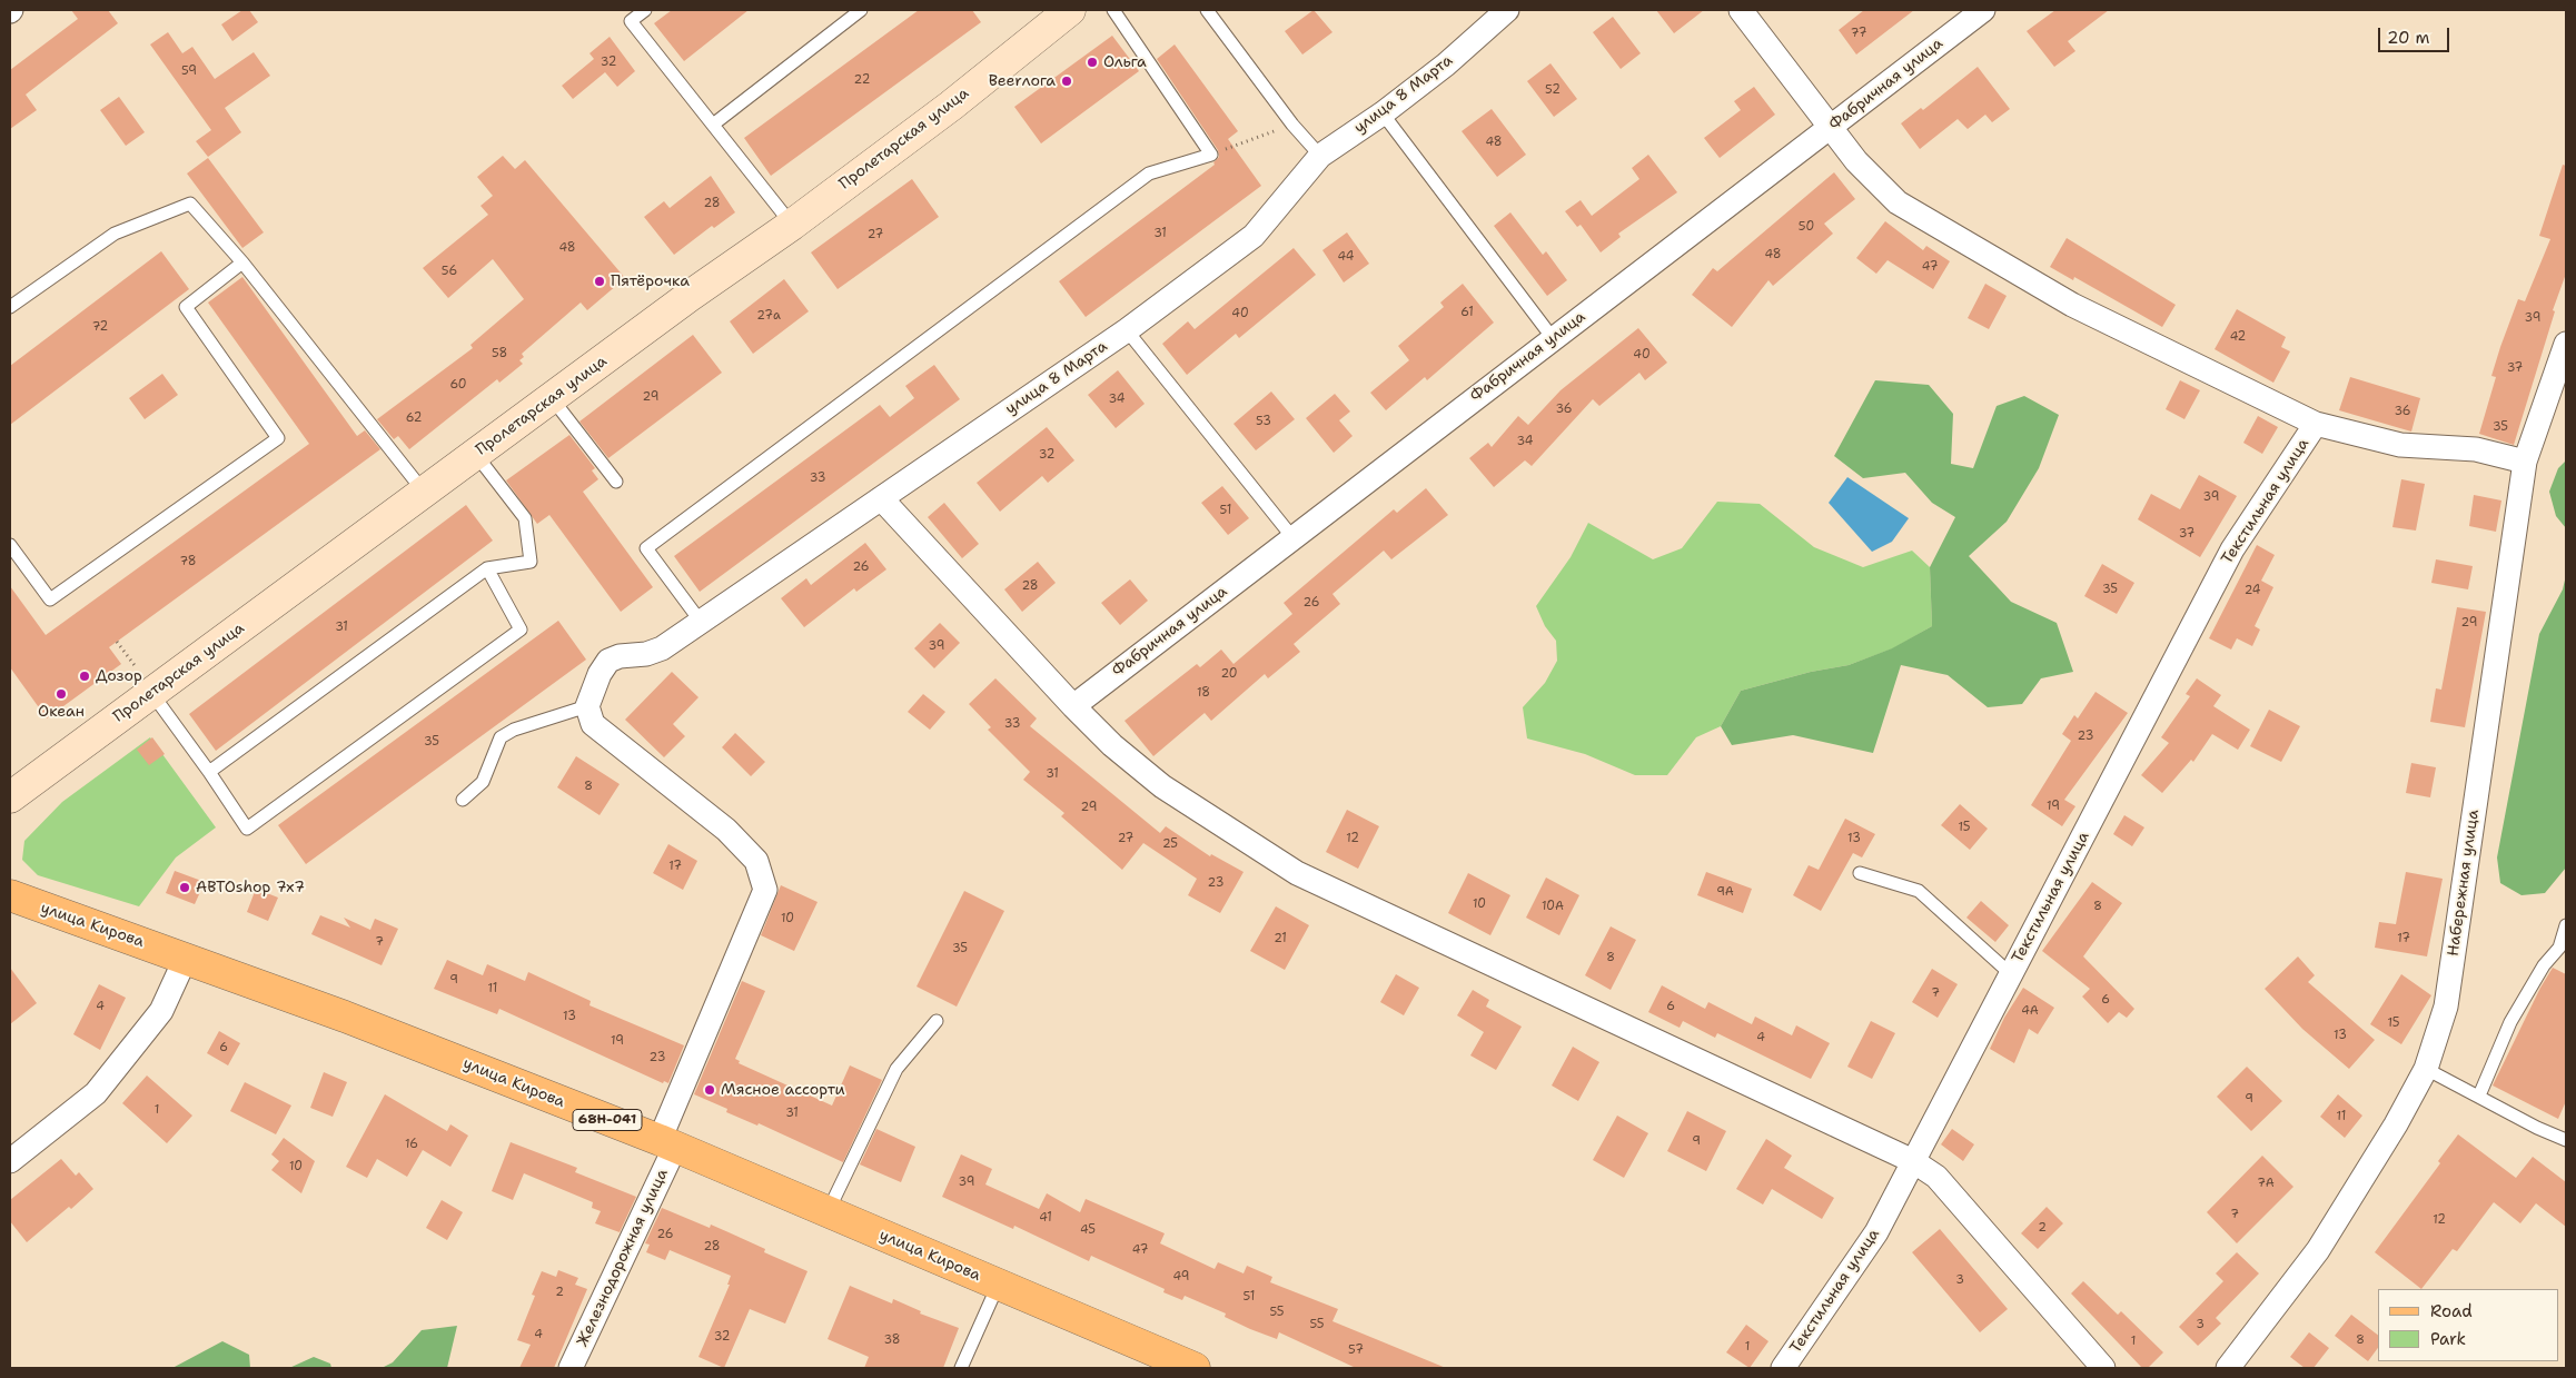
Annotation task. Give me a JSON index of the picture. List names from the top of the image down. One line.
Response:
{"streets":{"main road":["улица Кирова","68Н-041"],"street":["Фабричная улица","улица 8 Марта","Пролетарская улица","Текстильная улица","Набережная улица","Железнодорожная улица"]},"crossings":[["улица 8 Марта","Железнодорожная улица"],["улица Кирова","Железнодорожная улица"]],"places":["Ольга","Beerлога","Пятёрочка","Дозор","Океан","АВТОshop 7x7","Мясное ассорти"],"house_numbers":["77","32","59","22","52","48","28","50","31","27","48","48","44","47","56","61","40","27а","39","72","42","58","40","37","60","29","34","36","36","62","53","35","34","32","33","39","51","37","78","26","28","35","24","26","29","31","39","20","18","33","23","35","31","8","19","29","15","27","12","13","25","17","23","9А","10","10А","8","10","21","17","7","35","8","9","11","7","6","4","6","4А","13","15","13","4","19","6","23","9","1","31","11","9","16","10","39","7А","7","41","12","2","45","26","28","47","49","3","2","51","55","55","3","4","32","38","8","1","1","57"],"legend":["Road","Park"],"scale_bar":"20 m"}
